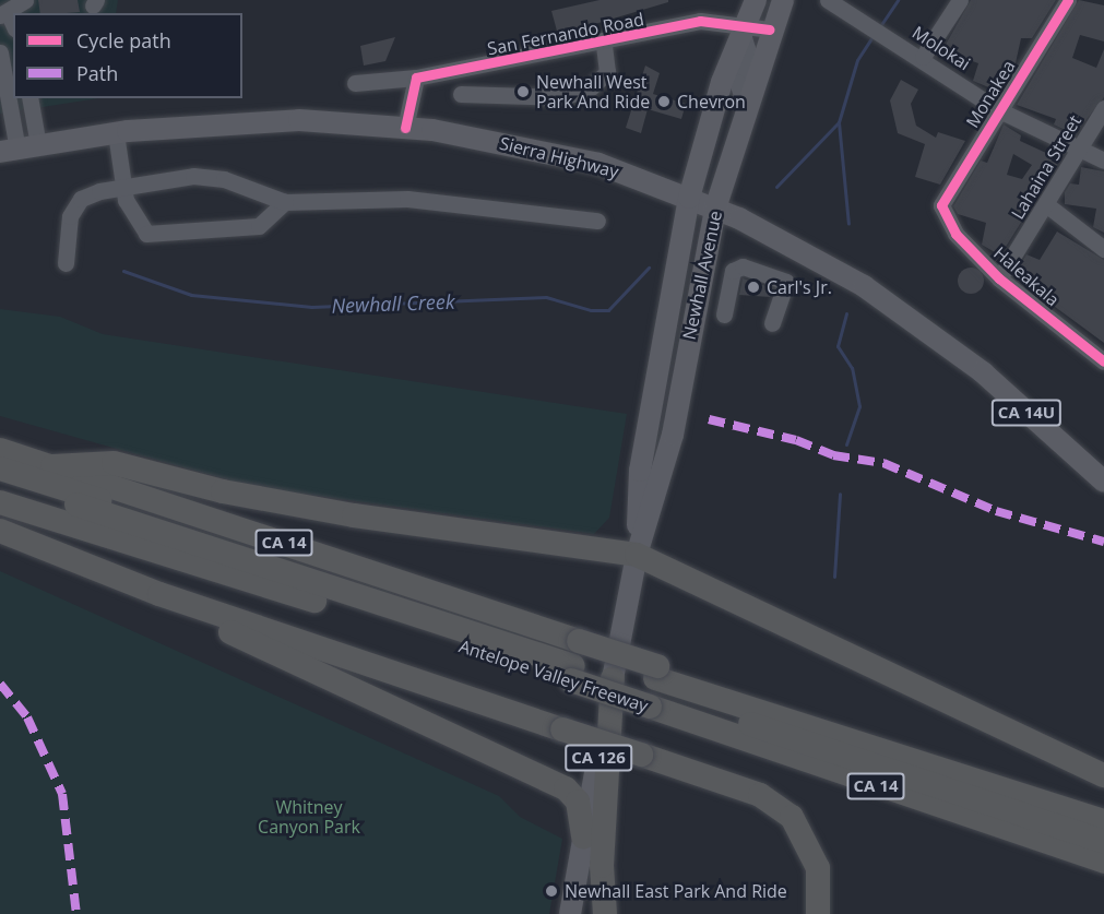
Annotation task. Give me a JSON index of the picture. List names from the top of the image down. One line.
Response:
{"streets":{"highway":["CA 14","Antelope Valley Freeway"],"main road":["Sierra Highway","Newhall Avenue","CA 14U","CA 126"],"street":["San Fernando Road","Molokai","Monakea","Lahaina Street","Haleakala"]},"crossings":[["San Fernando Road","Newhall Avenue"],["Molokai","Monakea"],["Molokai","Lahaina Street"],["Monakea","Haleakala"],["Sierra Highway","Newhall Avenue"],["Lahaina Street","Haleakala"]],"water":["Newhall Creek"],"parks":["Whitney Canyon Park"],"places":["Newhall West Park And Ride","Chevron","Carl's Jr.","Newhall East Park And Ride"],"legend":["Cycle path","Path"]}
